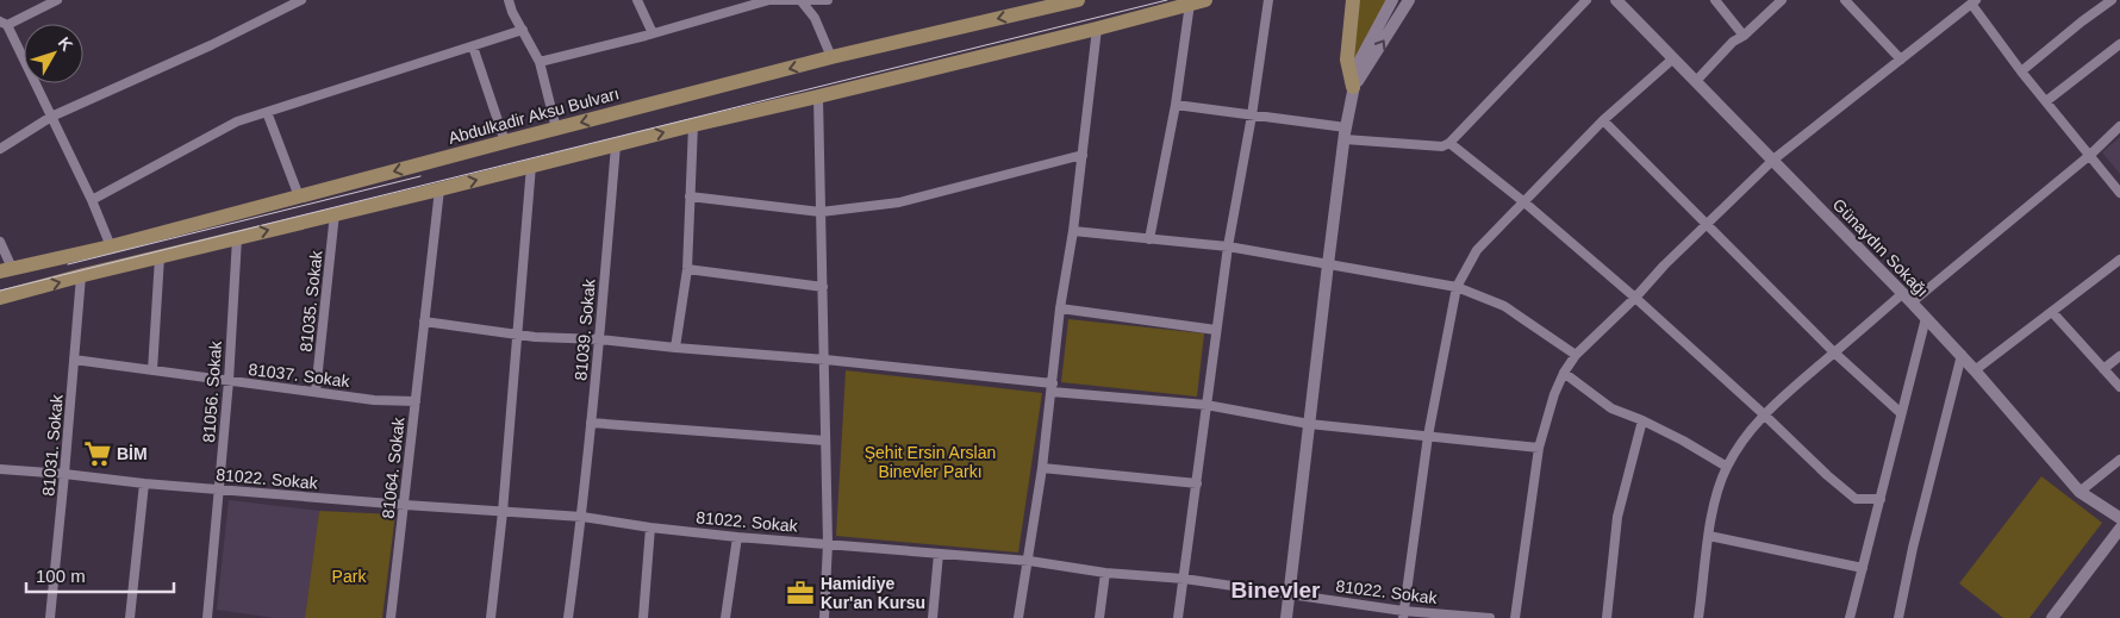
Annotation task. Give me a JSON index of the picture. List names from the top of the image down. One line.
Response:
{"streets":{"main road":["Abdulkadir Aksu Bulvarı"],"street":["Günaydın Sokağı","81035. Sokak","81039. Sokak","81037. Sokak","81056. Sokak","81031. Sokak","81064. Sokak","81022. Sokak"]},"crossings":[["81035. Sokak","81037. Sokak"],["81039. Sokak","81022. Sokak"],["81037. Sokak","81056. Sokak"],["81037. Sokak","81031. Sokak"],["81037. Sokak","81064. Sokak"],["81056. Sokak","81022. Sokak"],["81031. Sokak","81022. Sokak"],["81064. Sokak","81022. Sokak"]],"districts":["Binevler"],"parks":["Şehit Ersin Arslan Binevler Parkı","Park"],"places":{"supermarket":["BİM"],"office":["Hamidiye Kur'an Kursu"]},"scale_bar":"100 m","north":"top right"}
